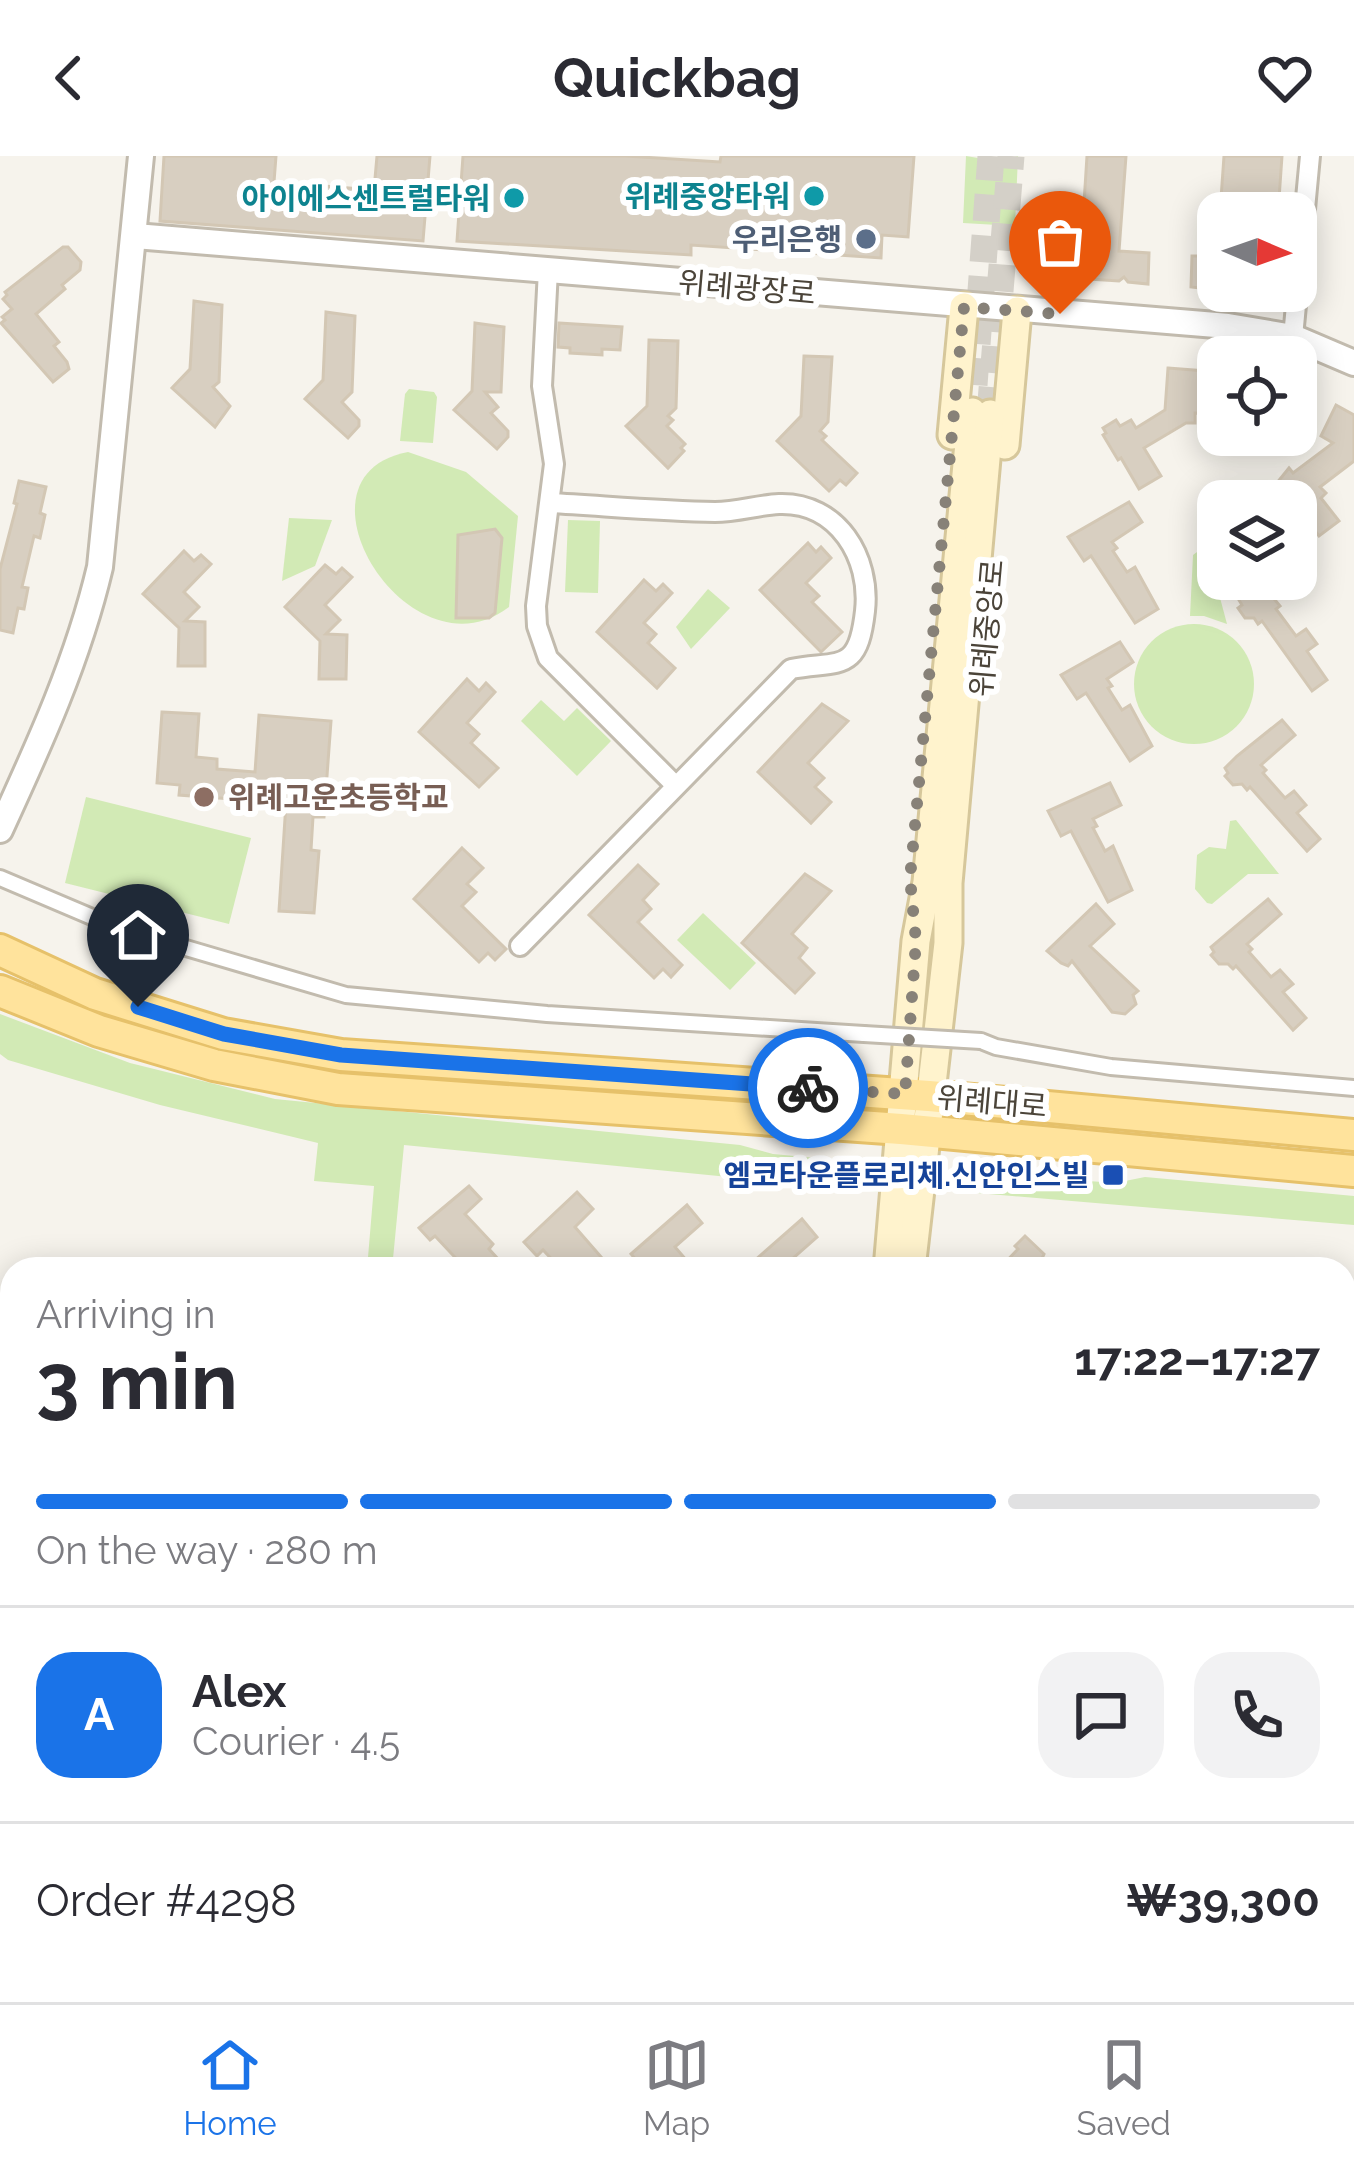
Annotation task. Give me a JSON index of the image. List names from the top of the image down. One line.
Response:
{"streets":{"main road":["위례중앙로","위례대로"],"street":["위례광장로"]},"crossings":[["위례광장로","위례중앙로"],["위례중앙로","위례대로"]],"places":{"other":["위례중앙타워","아이에스센트럴타워","우리은행","위례고운초등학교"],"transit":["엠코타운플로리체.신안인스빌"]},"north":"right","page":{"header":"Quickbag","heading":["3 min","Arriving in","17:22–17:27"],"panel":["Alex","Courier · 4.5","Order #4298","₩39,300"],"bar":"On the way · 280 m","round":"A","tabs":["Home","Map","Saved"]}}
